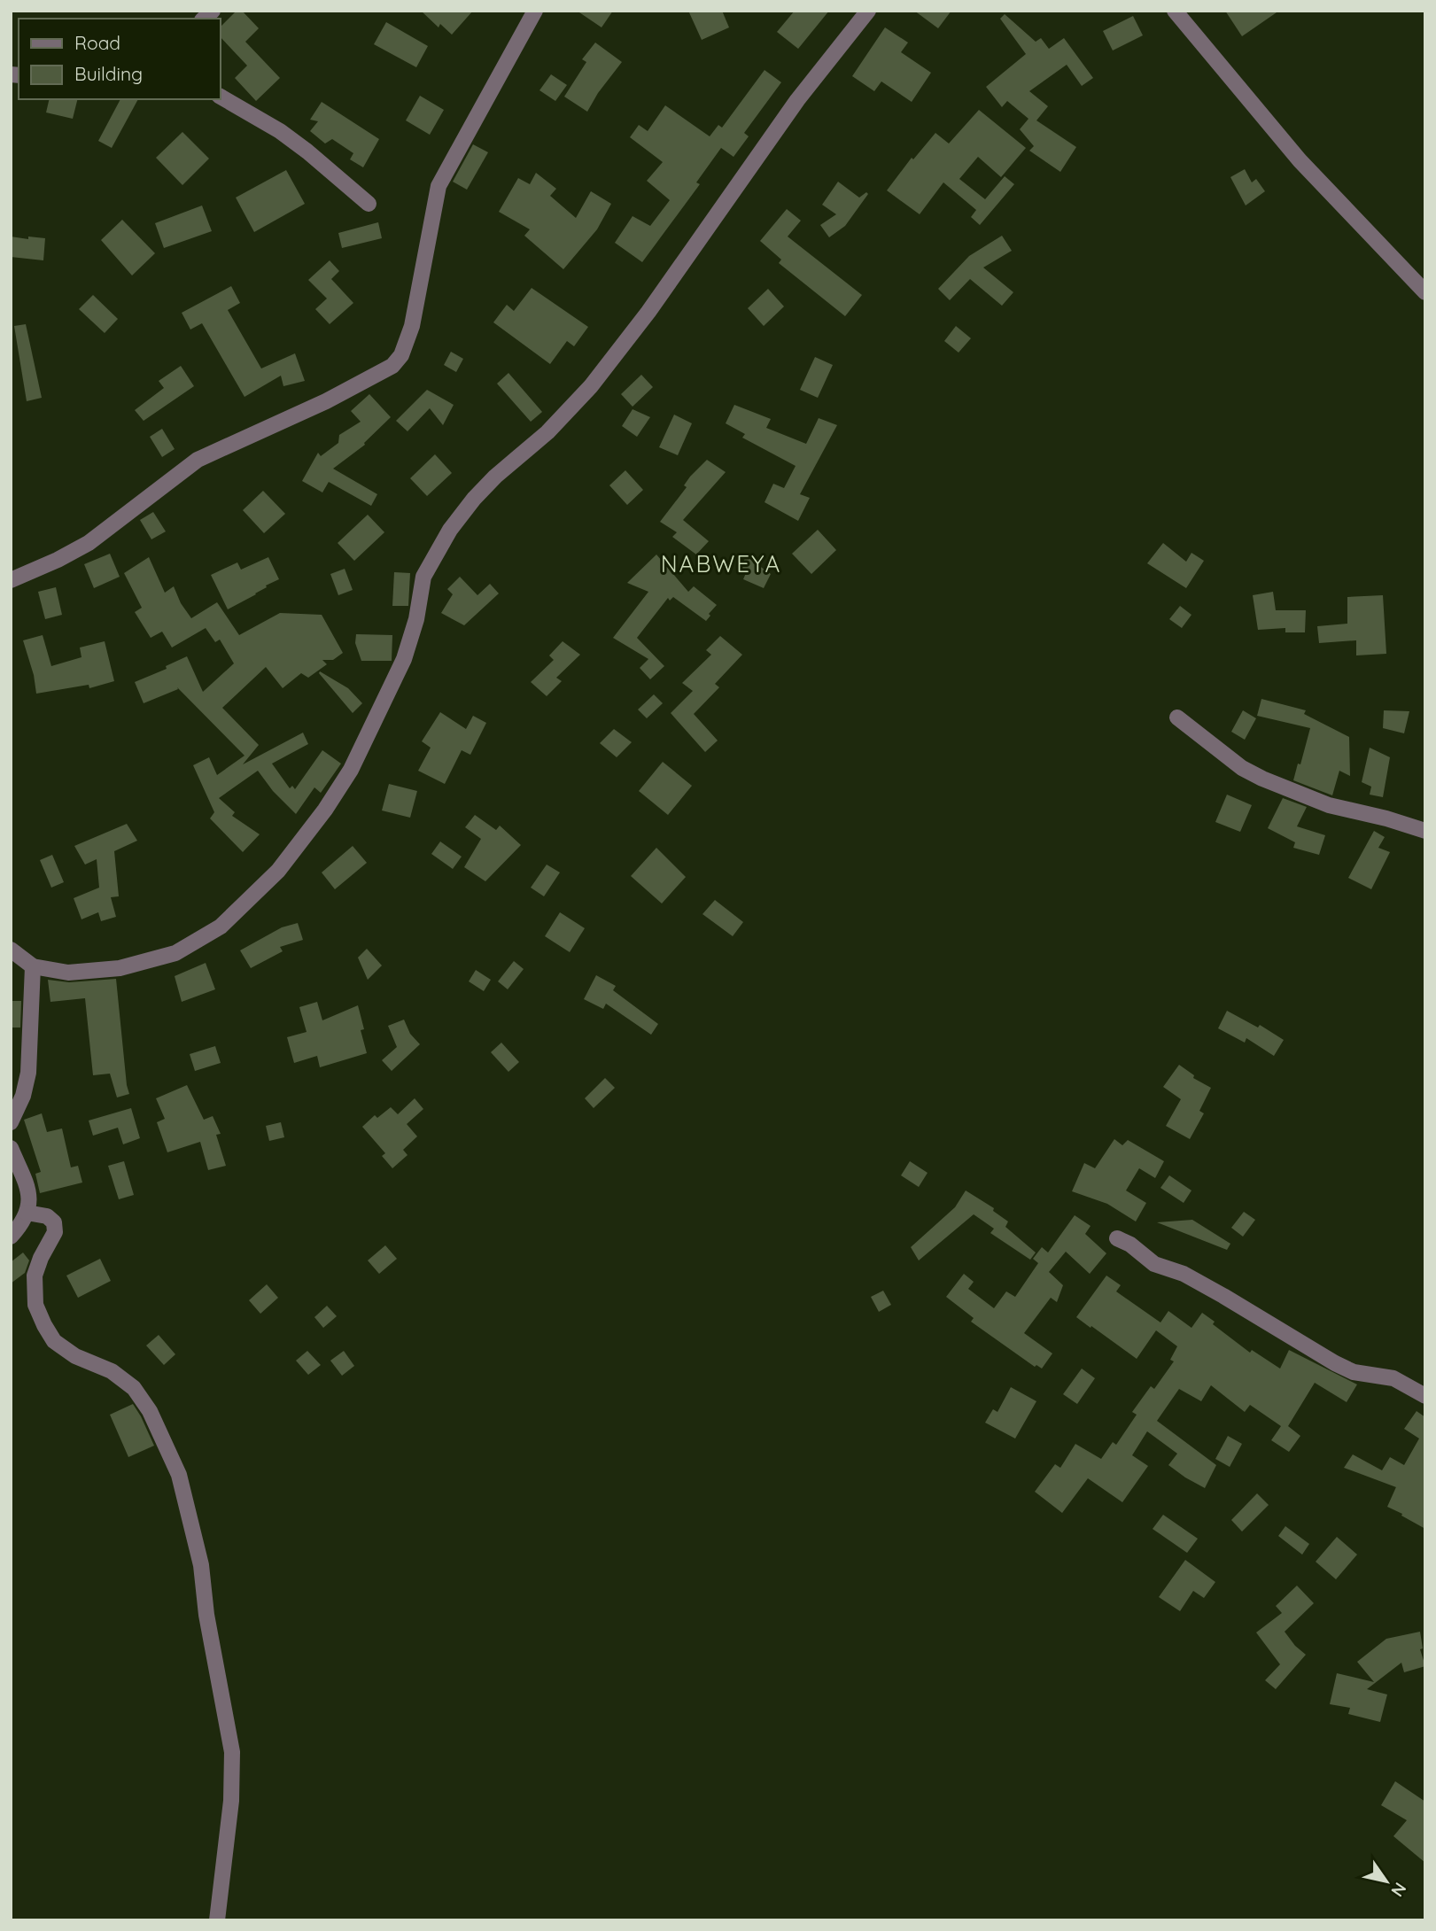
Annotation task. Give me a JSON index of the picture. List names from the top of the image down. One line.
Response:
{"districts":["NABWEYA"],"legend":["Road","Building"],"north":"bottom right"}
